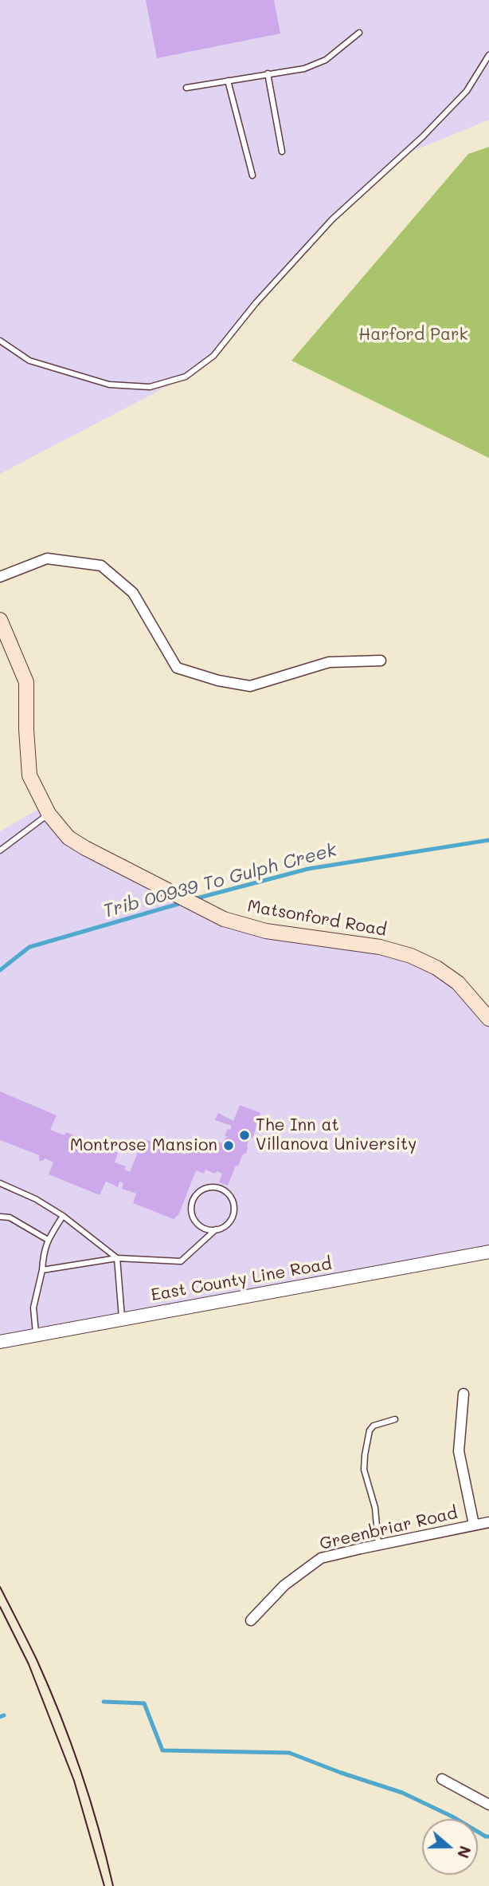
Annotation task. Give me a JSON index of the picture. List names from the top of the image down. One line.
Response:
{"streets":{"main road":["Matsonford Road"],"street":["East County Line Road","Greenbriar Road"]},"water":["Trib 00939 To Gulph Creek"],"parks":["Harford Park"],"places":["The Inn at Villanova University","Montrose Mansion"],"north":"right"}
